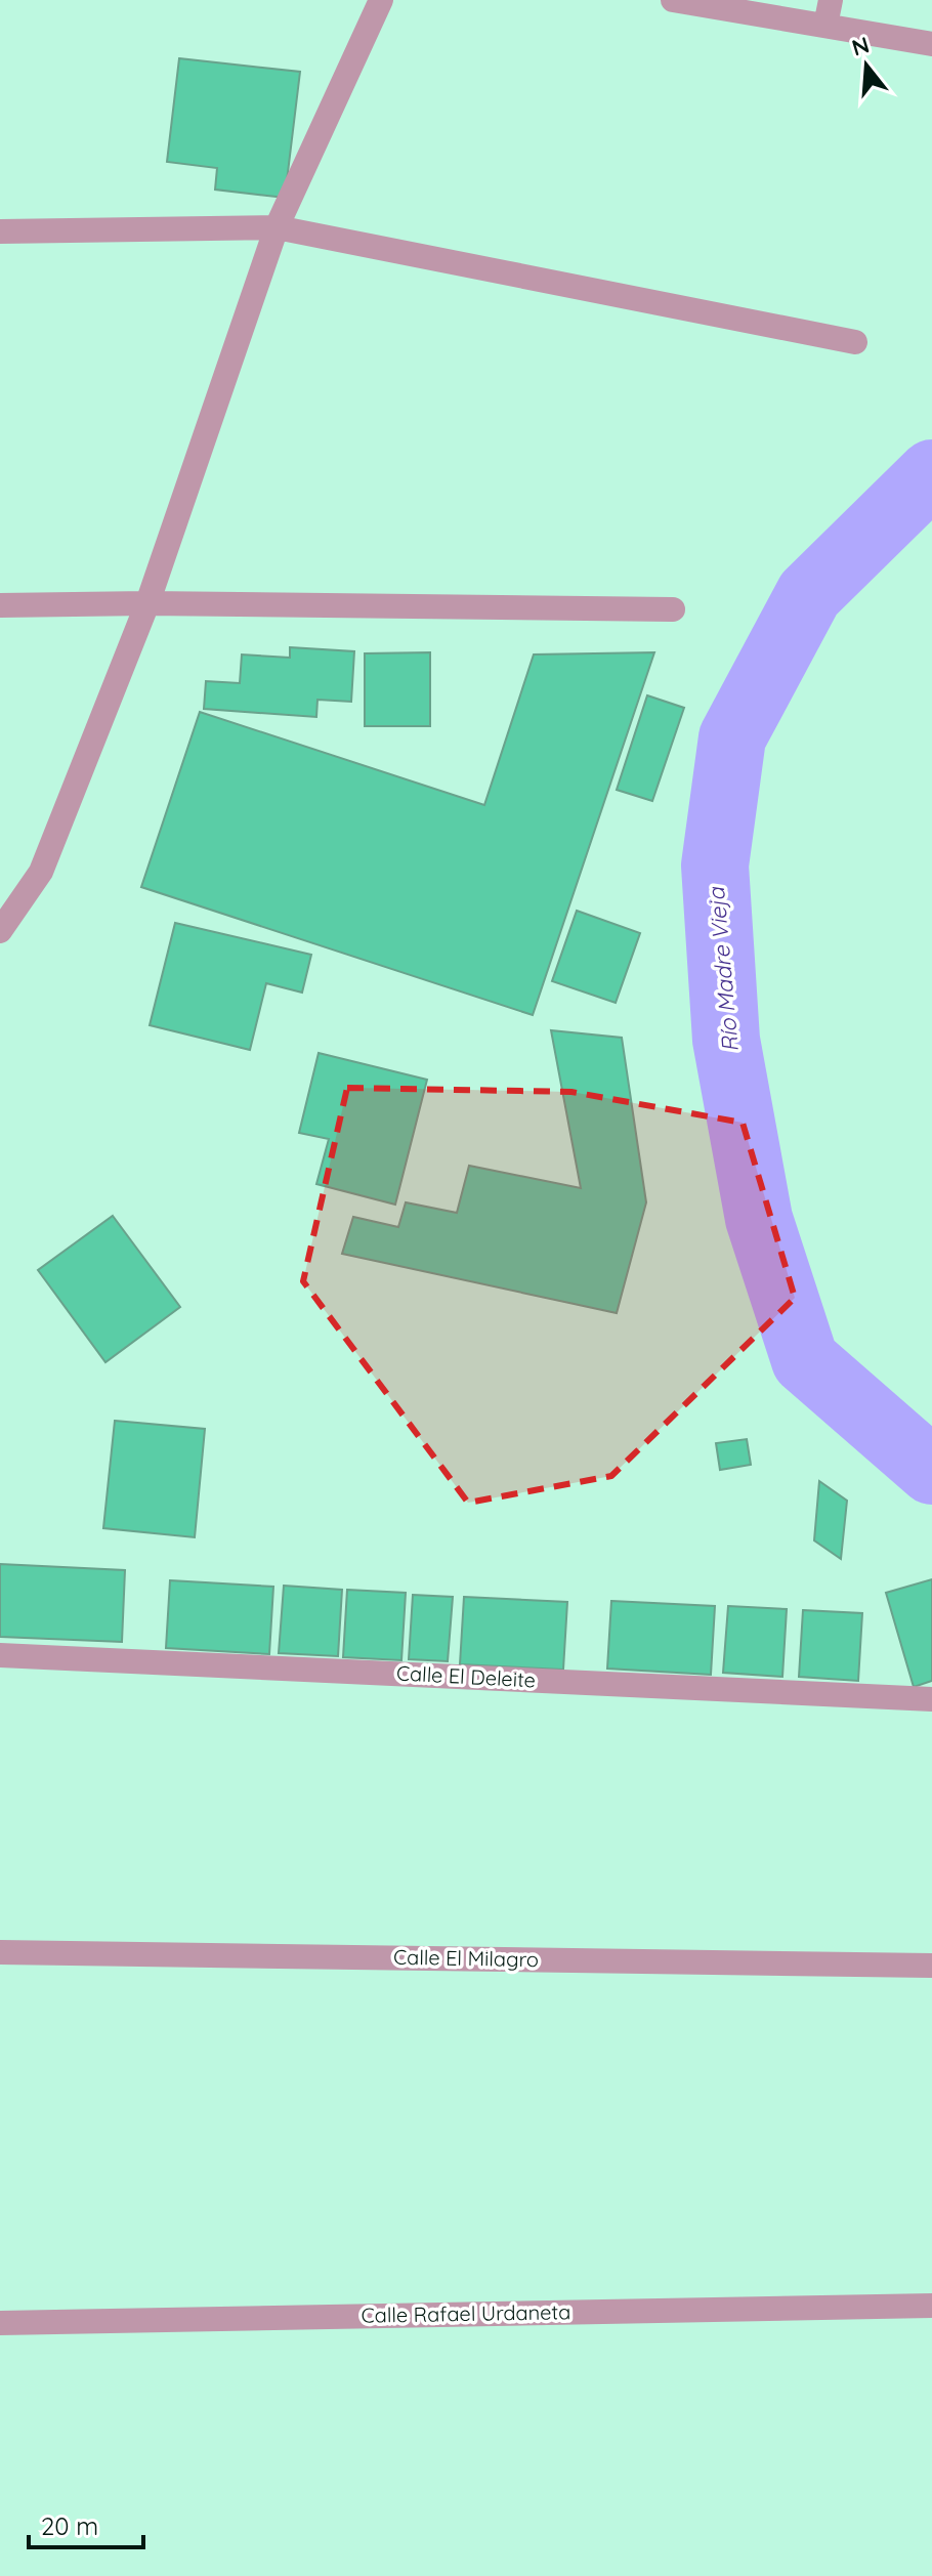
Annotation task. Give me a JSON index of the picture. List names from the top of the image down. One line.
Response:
{"streets":{"street":["Calle El Deleite","Calle El Milagro","Calle Rafael Urdaneta"]},"water":["Río Madre Vieja"],"scale_bar":"20 m","north":"top"}
